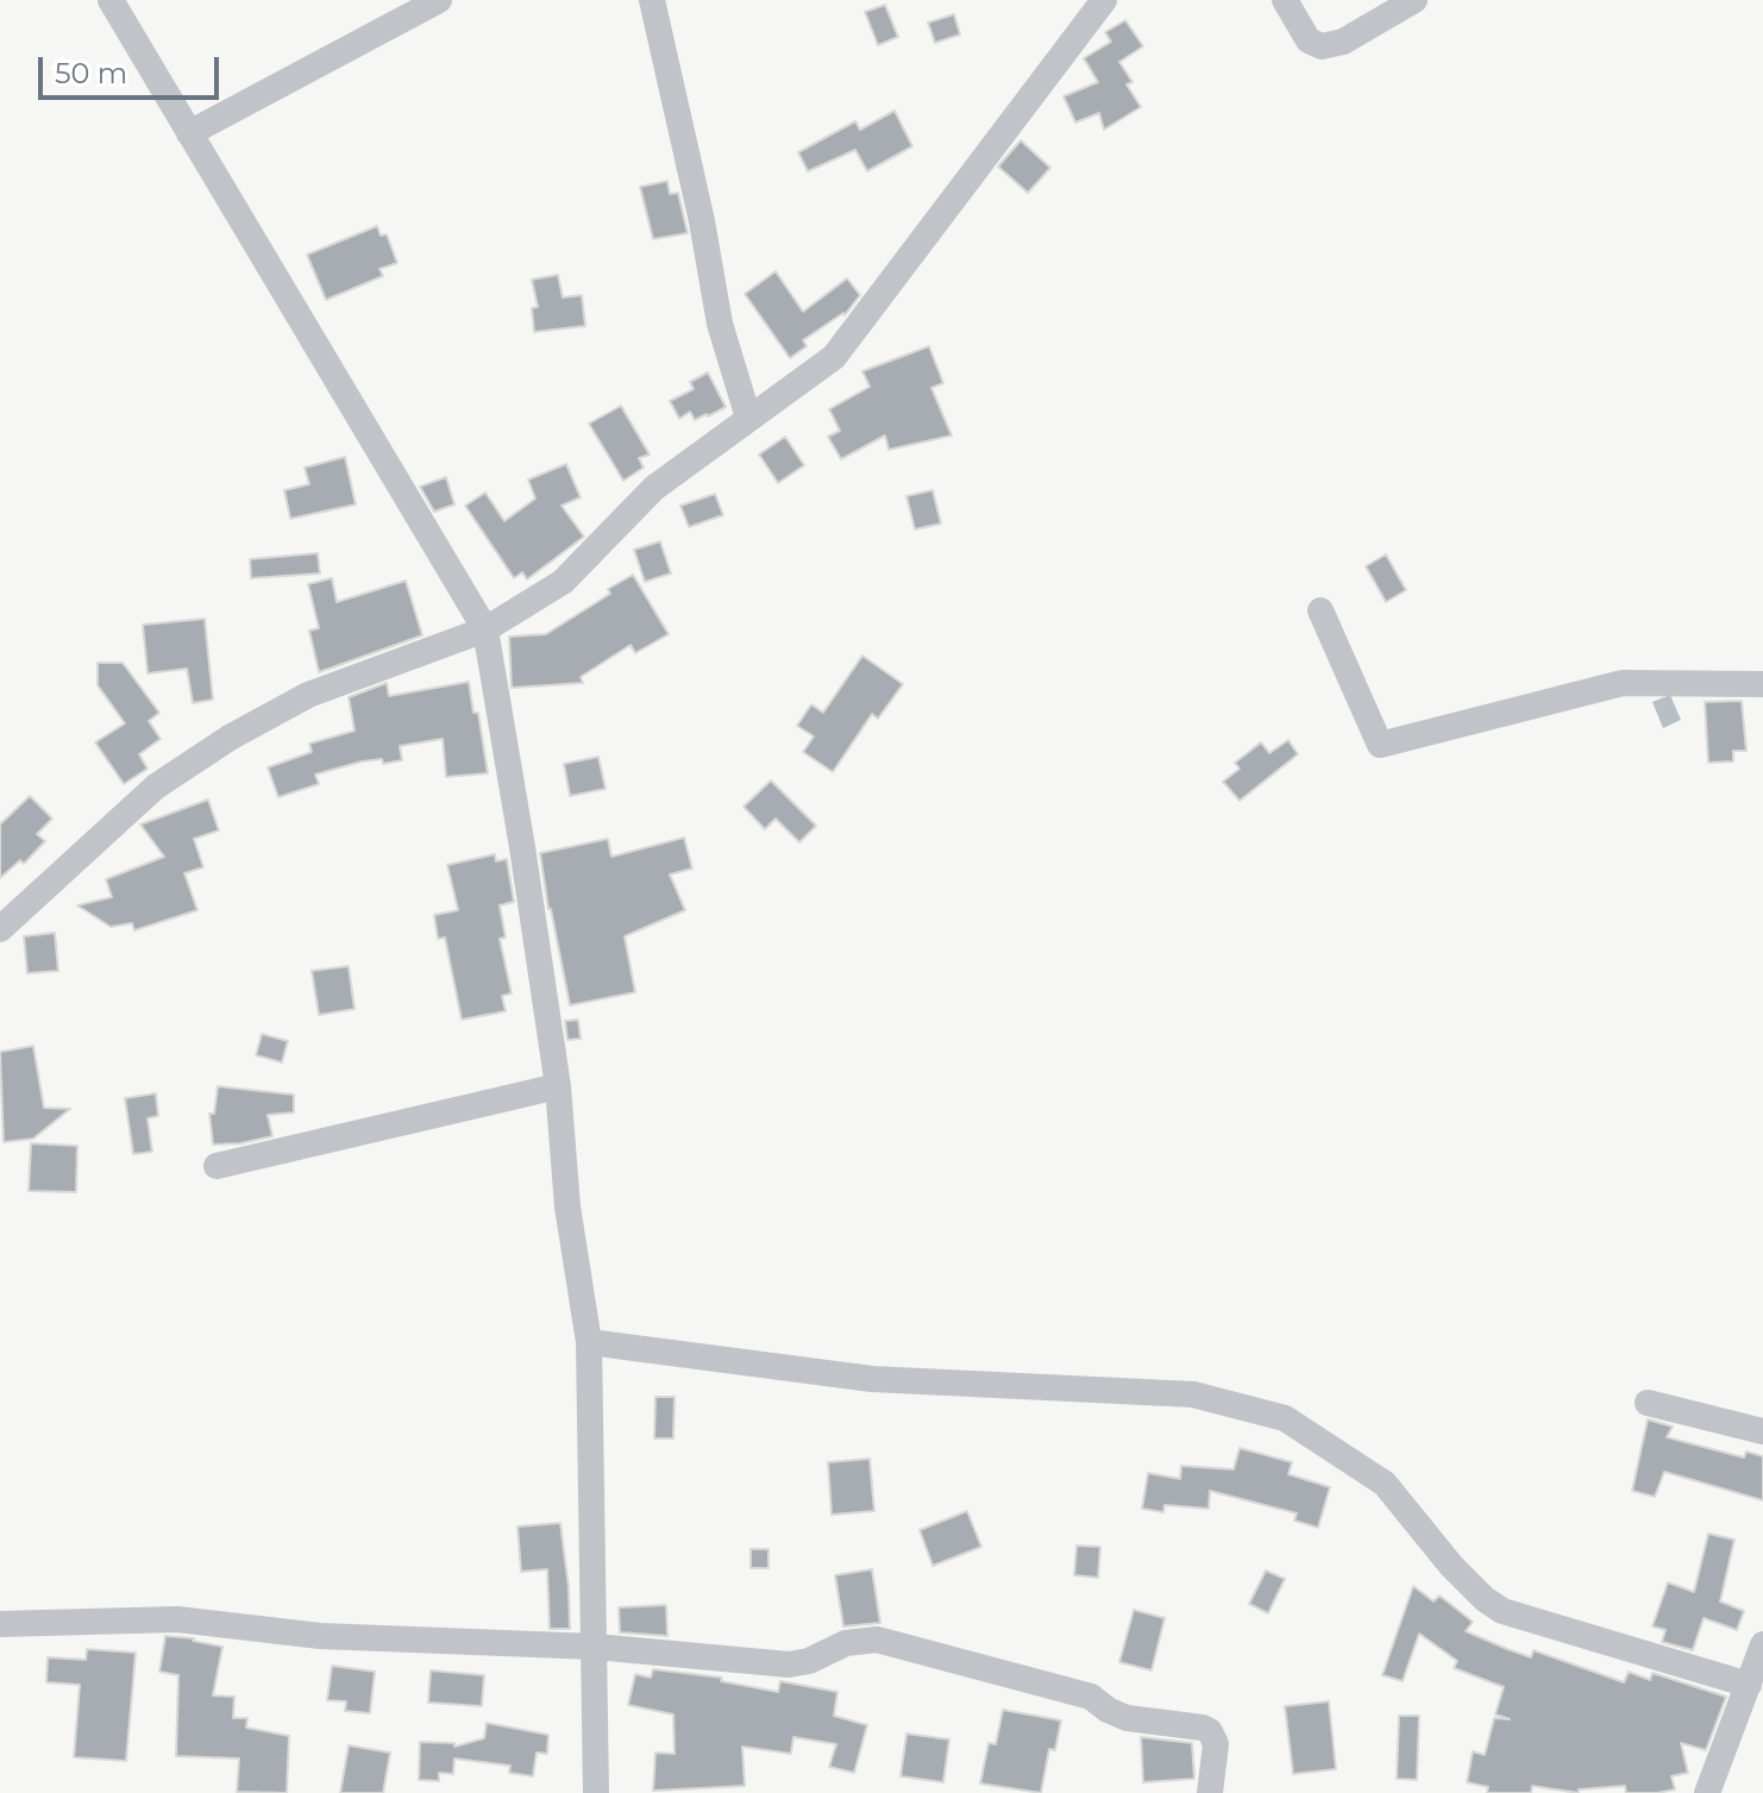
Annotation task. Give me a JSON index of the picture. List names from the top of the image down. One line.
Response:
{"scale_bar":"50 m"}
